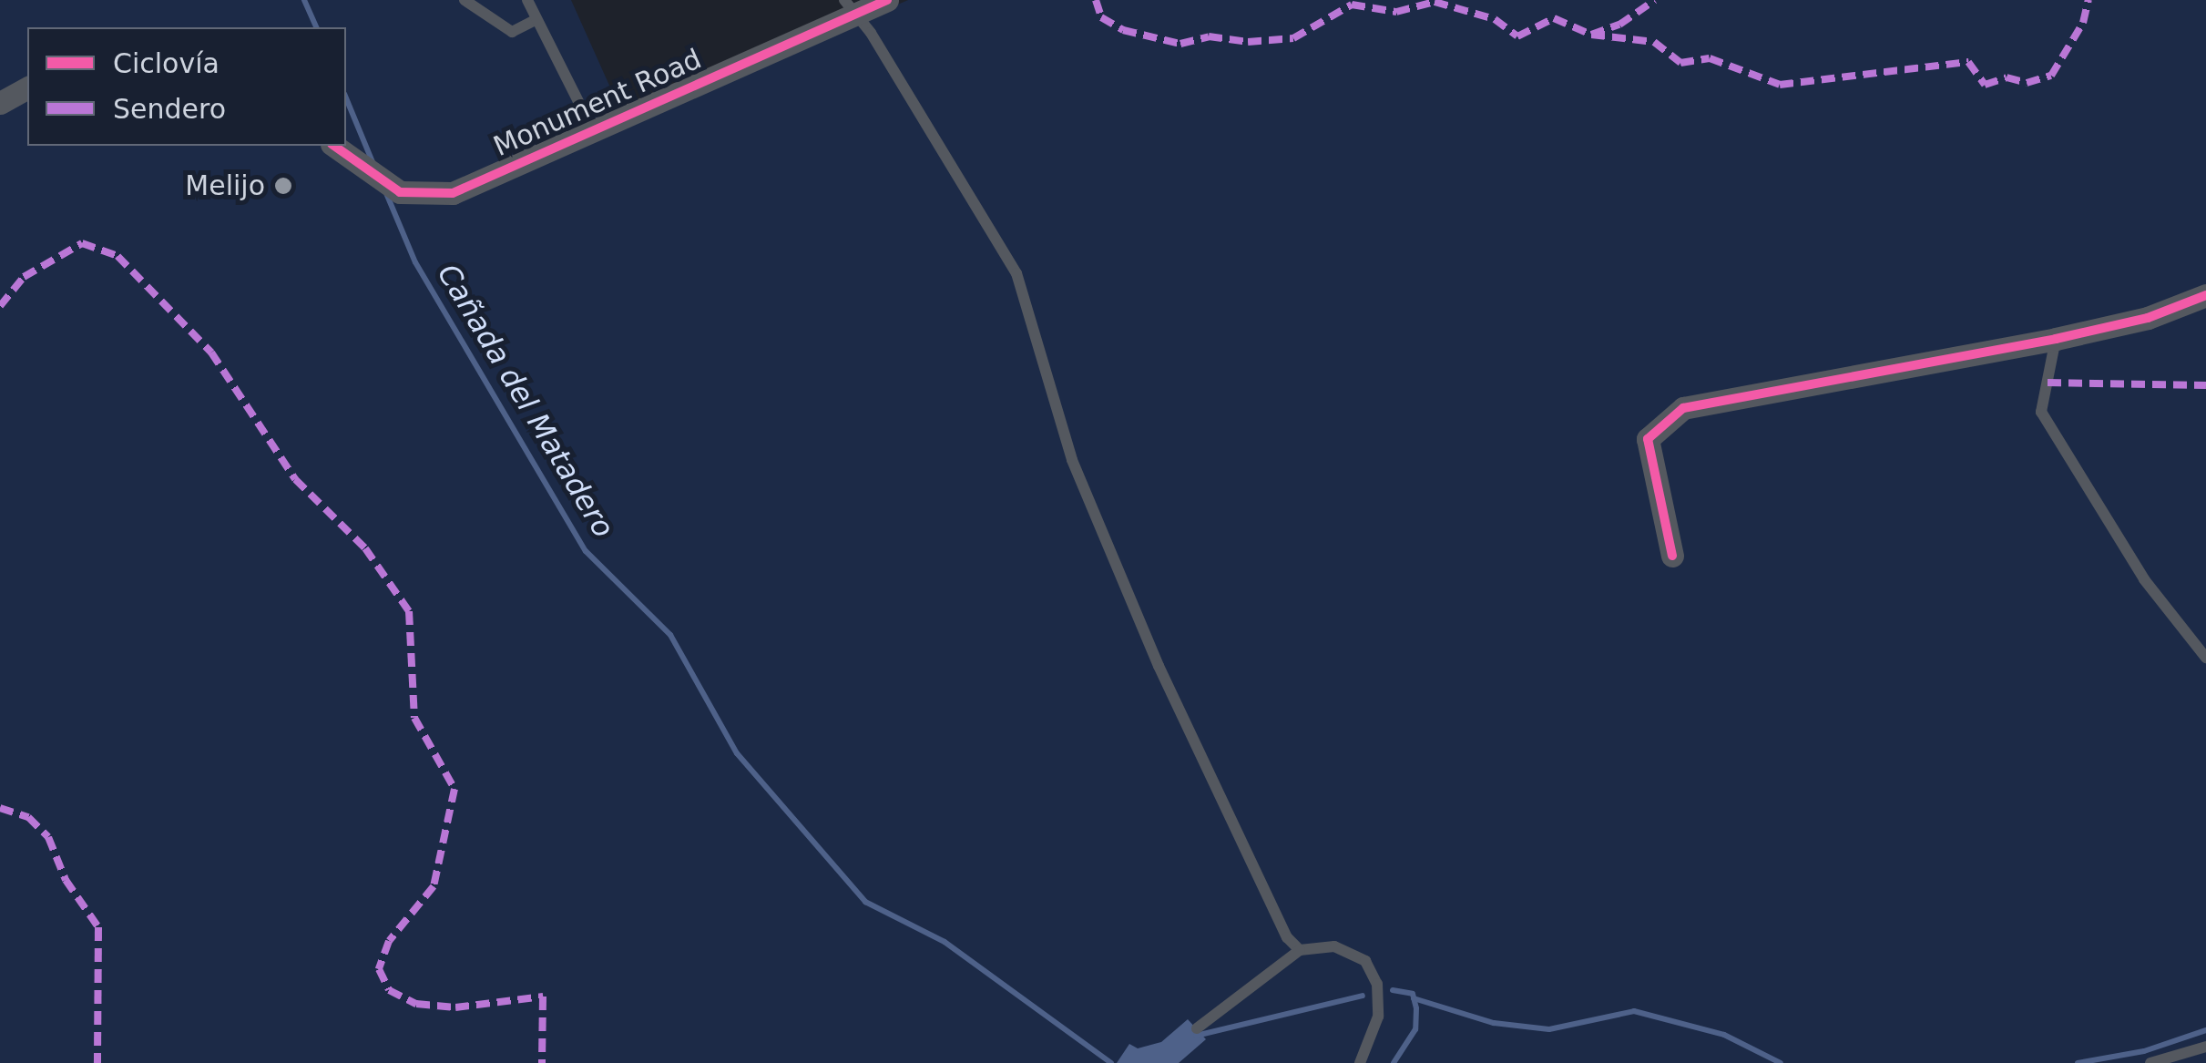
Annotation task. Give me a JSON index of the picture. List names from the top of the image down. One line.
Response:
{"streets":{"street":["Monument Road"]},"water":["Cañada del Matadero"],"places":["Melijo"],"legend":["Ciclovía","Sendero"]}
